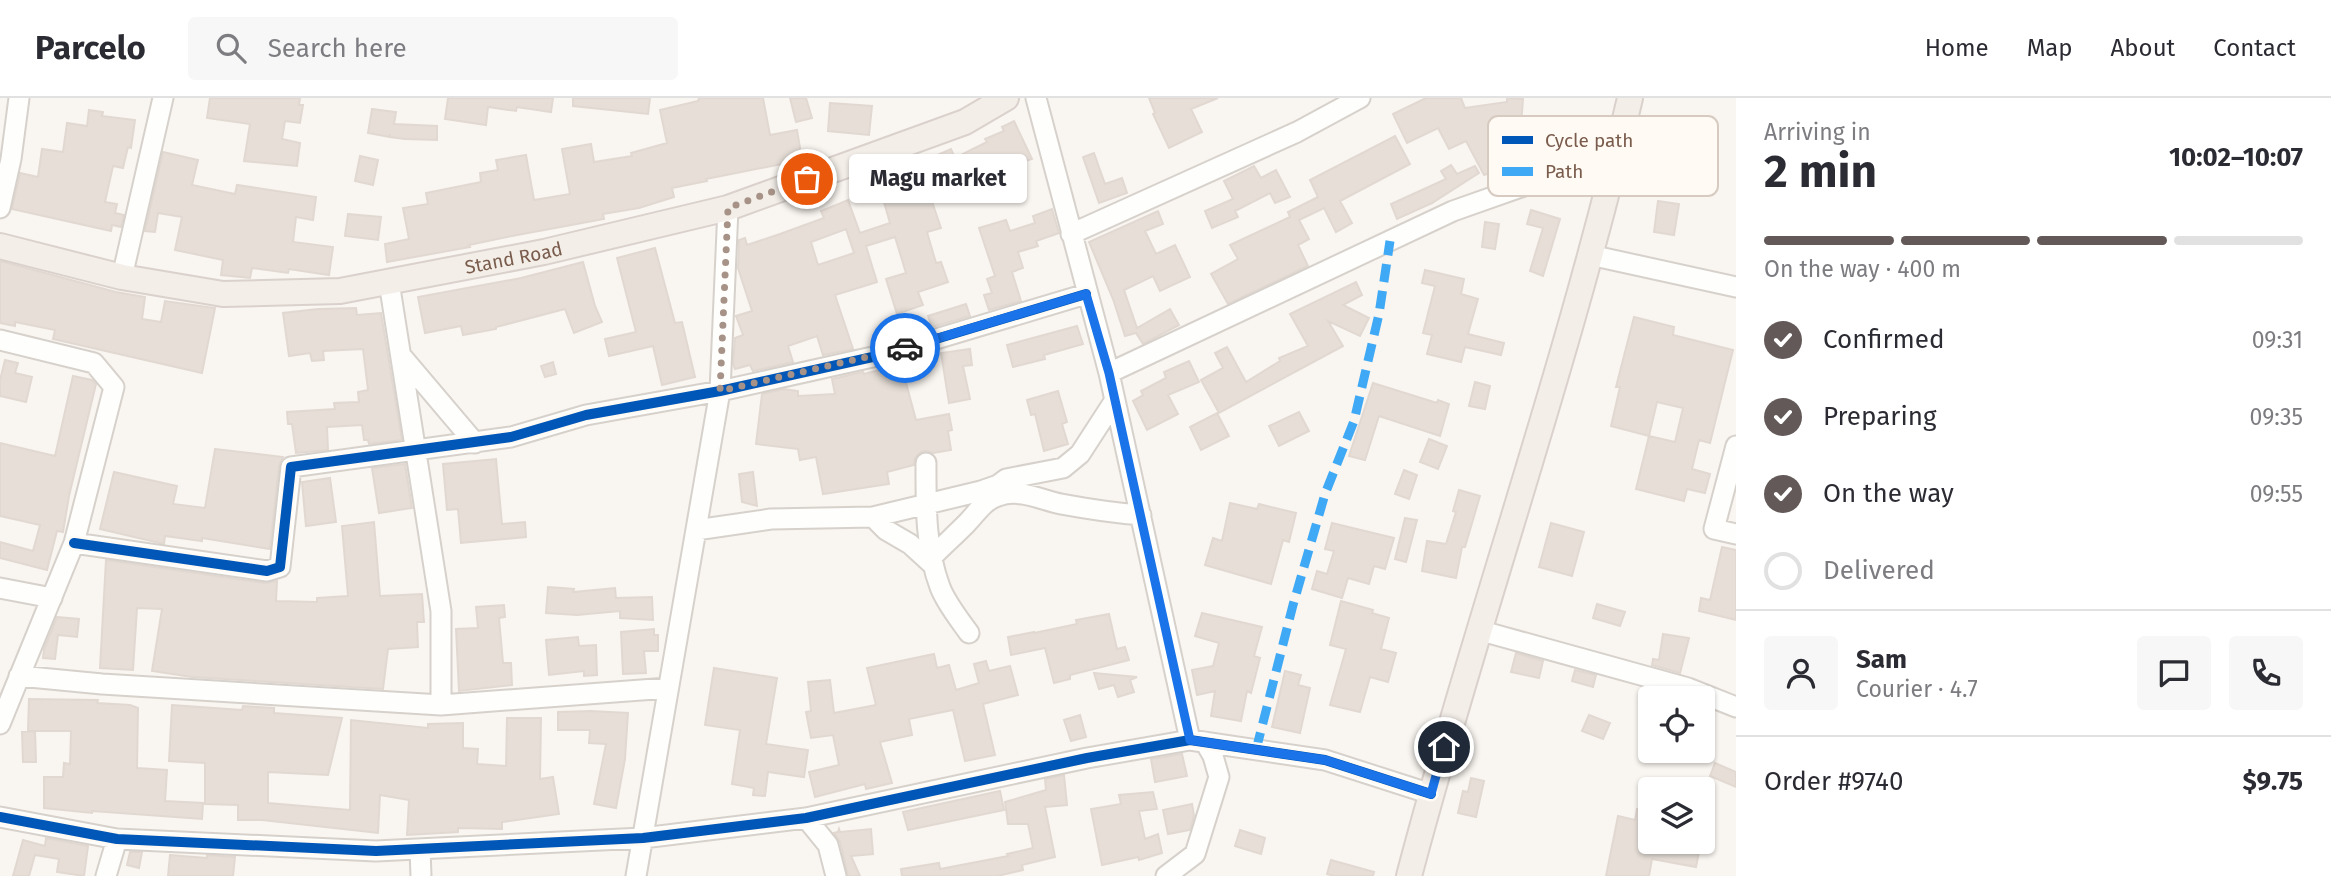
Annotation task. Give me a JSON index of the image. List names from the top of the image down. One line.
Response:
{"streets":{"main road":["Stand Road"]},"places":["Magu market"],"legend":["Cycle path","Path"],"page":{"header":"Parcelo","search":"Search here","nav":["Home","Map","About","Contact"],"heading":["2 min","Arriving in","10:02–10:07"],"panel":["Sam","Courier · 4.7","Order #9740","$9.75"],"bubble":"Magu market","bar":"On the way · 400 m","list":[["Confirmed","09:31"],["Preparing","09:35"],["On the way","09:55"],"Delivered"]}}
